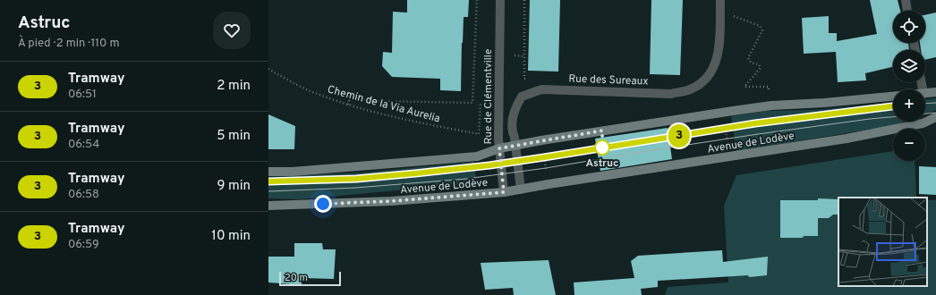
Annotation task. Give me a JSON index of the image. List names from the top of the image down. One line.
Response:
{"streets":{"street":["Rue des Sureaux","Rue de Clémentville","Avenue de Lodève"],"path":["Chemin de la Via Aurelia"]},"crossings":[["Rue des Sureaux","Avenue de Lodève"],["Rue de Clémentville","Avenue de Lodève"]],"places":["Astruc"],"lines":["tram line 3"],"scale_bar":"20 m","page":{"heading":["Astruc","À pied · 2 min · 110 m"],"on_map":"3","map_buttons":["+","−"],"list":[{"mark":"3","name":"Tramway","note":"06:51","value":"2 min"},{"mark":"3","name":"Tramway","note":"06:54","value":"5 min"},{"mark":"3","name":"Tramway","note":"06:58","value":"9 min"},{"mark":"3","name":"Tramway","note":"06:59","value":"10 min"}],"scale":"20 m"}}
